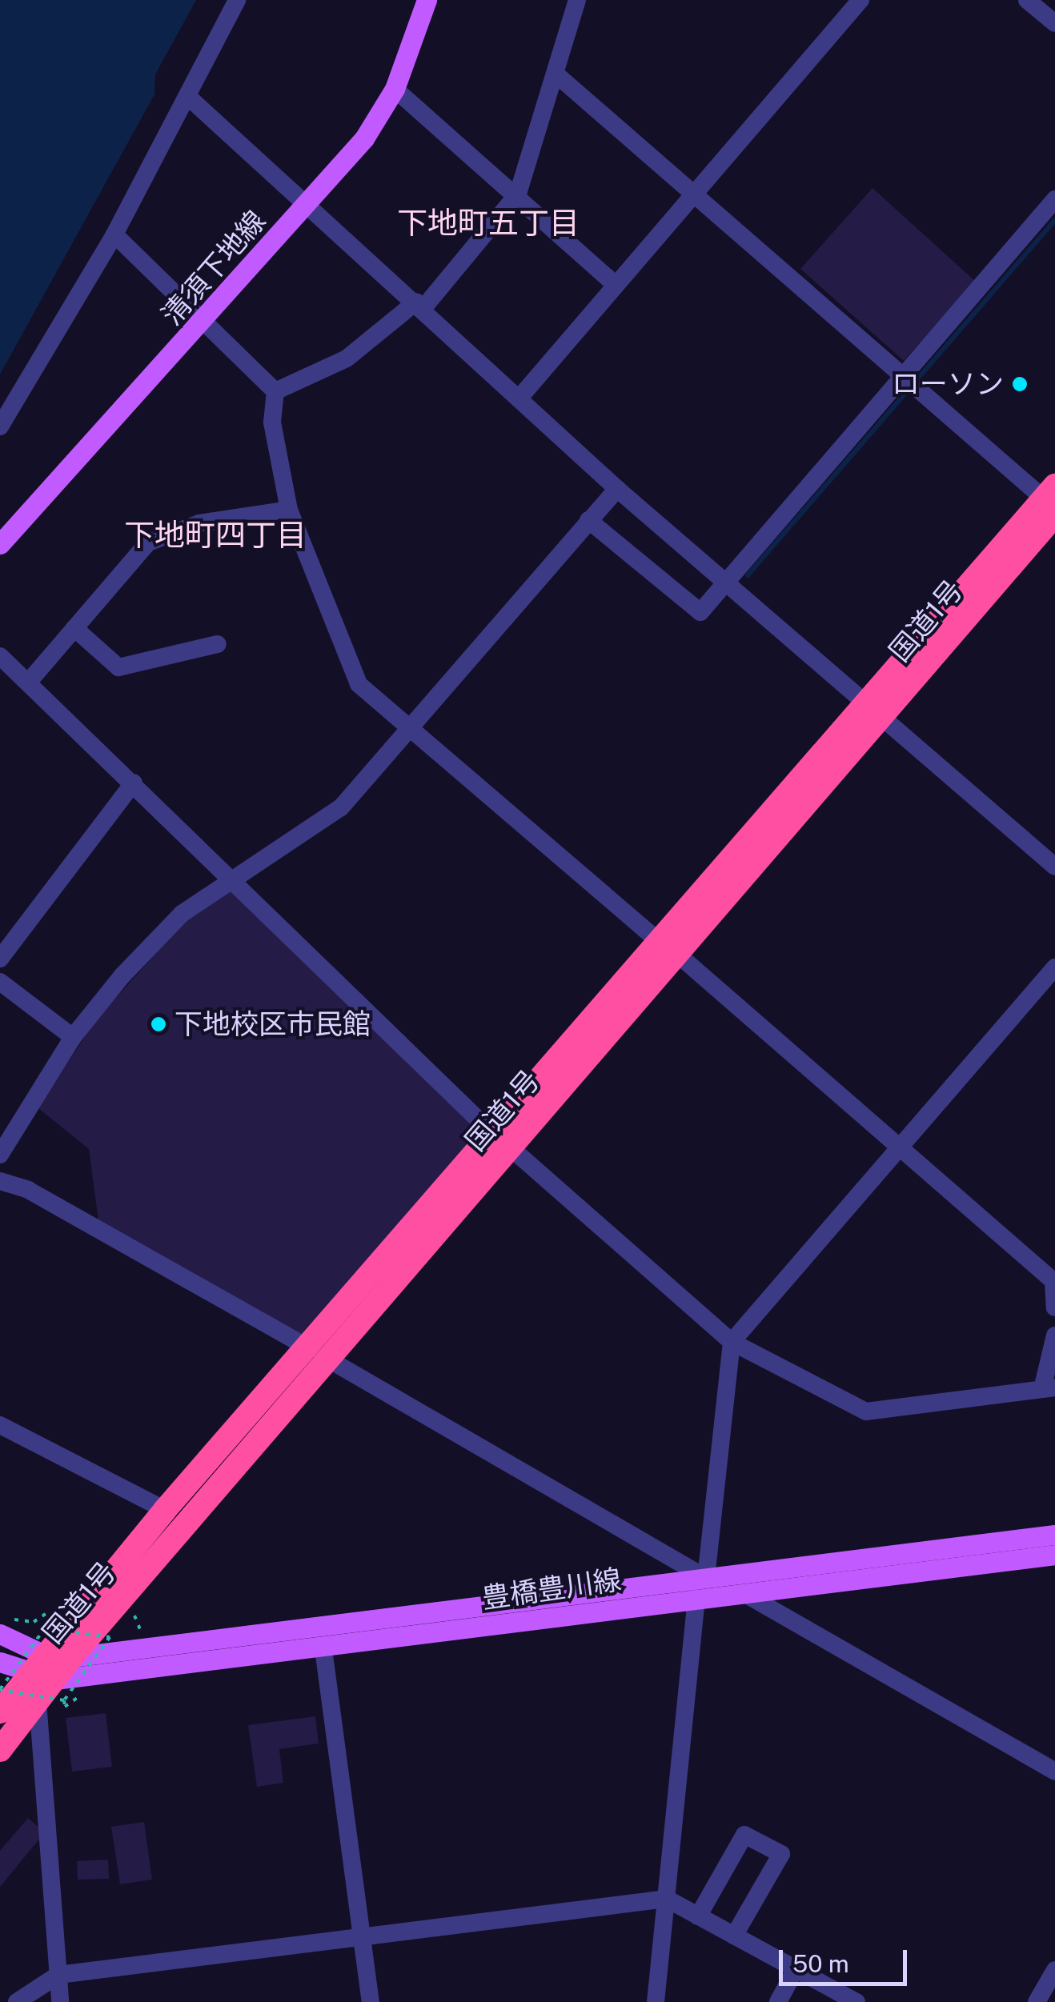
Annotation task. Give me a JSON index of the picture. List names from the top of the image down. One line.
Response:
{"streets":{"highway":["国道1号"],"main road":["清須下地線","豊橋豊川線"]},"crossings":[["国道1号","豊橋豊川線"]],"districts":["下地町五丁目","下地町四丁目"],"places":["ローソン","下地校区市民館"],"scale_bar":"50 m"}
